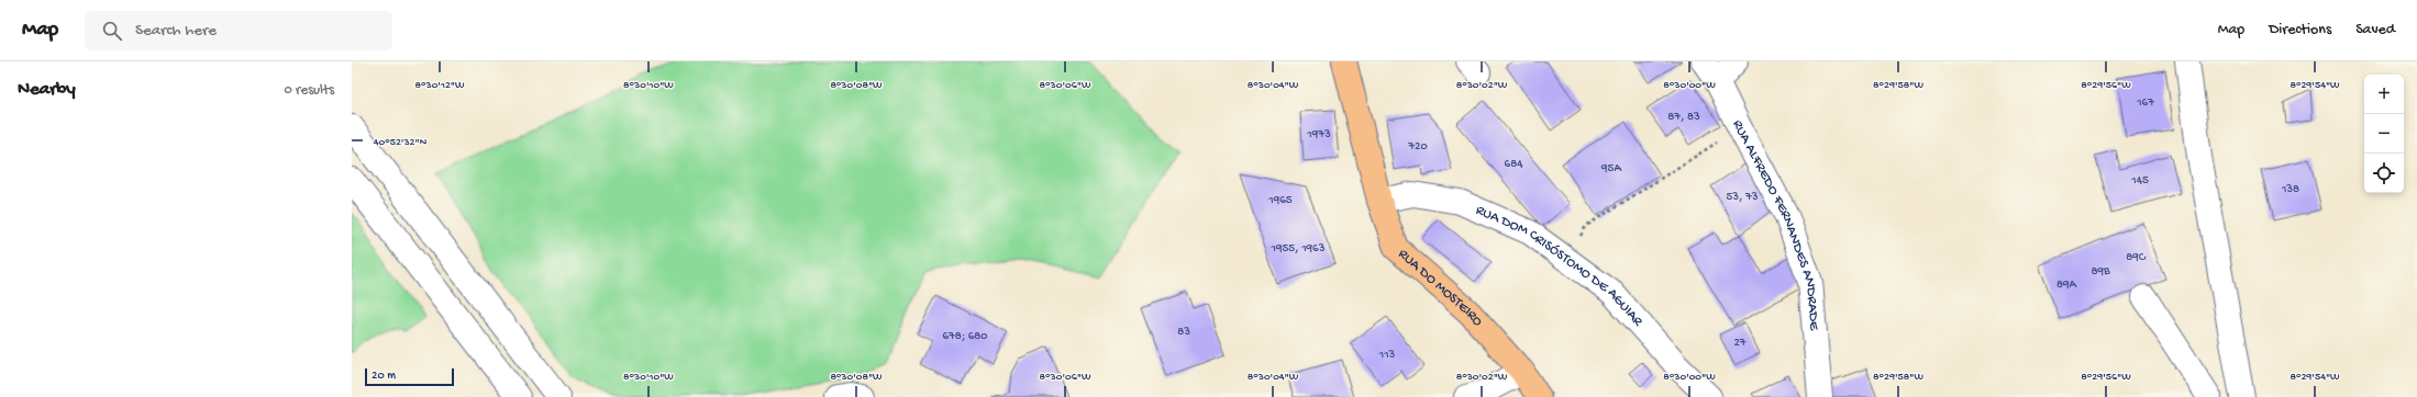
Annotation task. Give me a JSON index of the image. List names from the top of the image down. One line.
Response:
{"streets":{"main road":["RUA DO MOSTEIRO"],"street":["RUA ALFREDO FERNANDES ANDRADE","RUA DOM CRISÓSTOMO DE AGUIAR"]},"crossings":[["RUA DOM CRISÓSTOMO DE AGUIAR","RUA DO MOSTEIRO"]],"house_numbers":["167","87, 83","1973","720","684","95A","145","138","53, 73","1965","1955, 1963","89C","89B","89A","83","678; 680","27","113"],"scale_bar":"20 m","page":{"header":"Map","search":"Search here","nav":["Map","Directions","Saved"],"heading":["Nearby","0 results"],"map_buttons":["+","−"],"scale":"20 m"},"coordinates":["8°30'12\"W","8°30'10\"W","8°30'08\"W","8°30'06\"W","8°30'04\"W","8°30'02\"W","8°30'00\"W","8°29'58\"W","8°29'56\"W","8°29'54\"W","40°52'32\"N"]}
